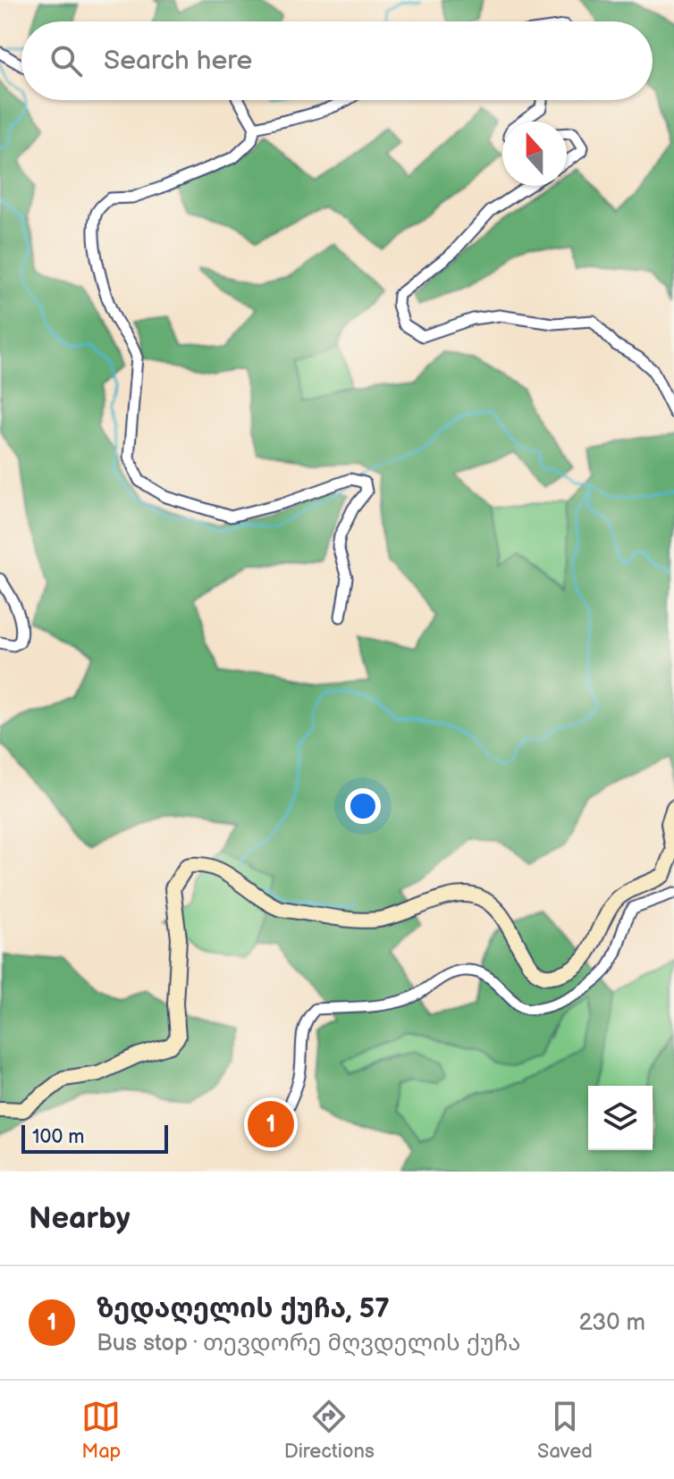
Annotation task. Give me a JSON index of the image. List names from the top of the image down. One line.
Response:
{"scale_bar":"100 m","north":"top","page":{"search":"Search here","pins":"1","scale":"100 m","heading":"Nearby","list":[{"mark":"1","name":"ზედაღელის ქუჩა, 57","note":"Bus stop · თევდორე მღვდელის ქუჩა","value":"230 m"}],"nav":["Map","Directions","Saved"]}}
